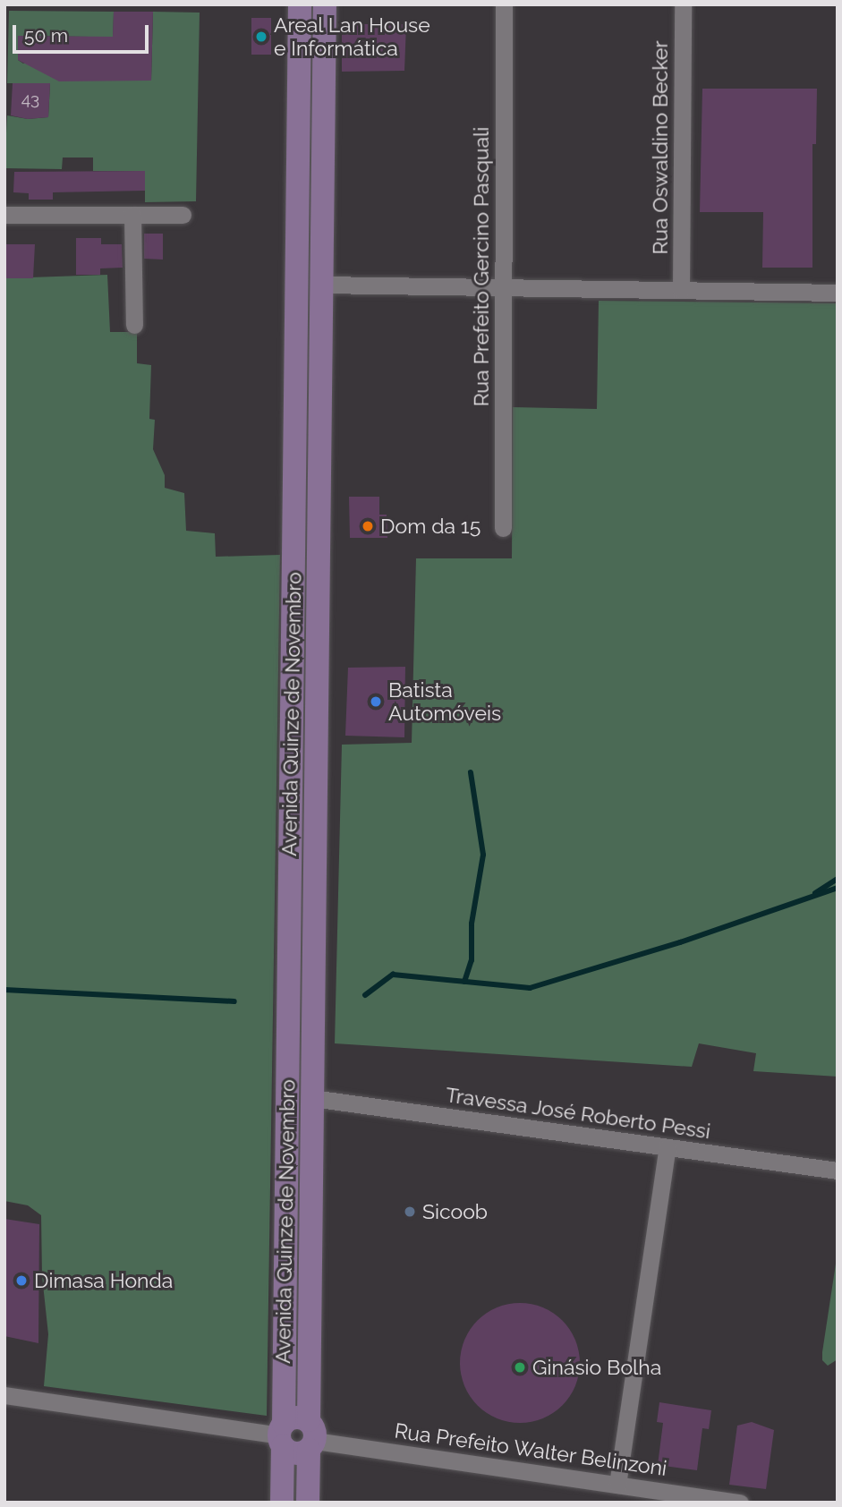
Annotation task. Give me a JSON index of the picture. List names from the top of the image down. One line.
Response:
{"streets":{"street":["Rua Oswaldino Becker","Rua Prefeito Gercino Pasquali","Avenida Quinze de Novembro","Travessa José Roberto Pessi","Rua Prefeito Walter Belinzoni"]},"crossings":[["Avenida Quinze de Novembro","Travessa José Roberto Pessi"],["Avenida Quinze de Novembro","Rua Prefeito Walter Belinzoni"]],"places":["Areal Lan House e Informática","Dom da 15","Batista Automóveis","Sicoob","Dimasa Honda","Ginásio Bolha"],"house_numbers":["43"],"scale_bar":"50 m"}
